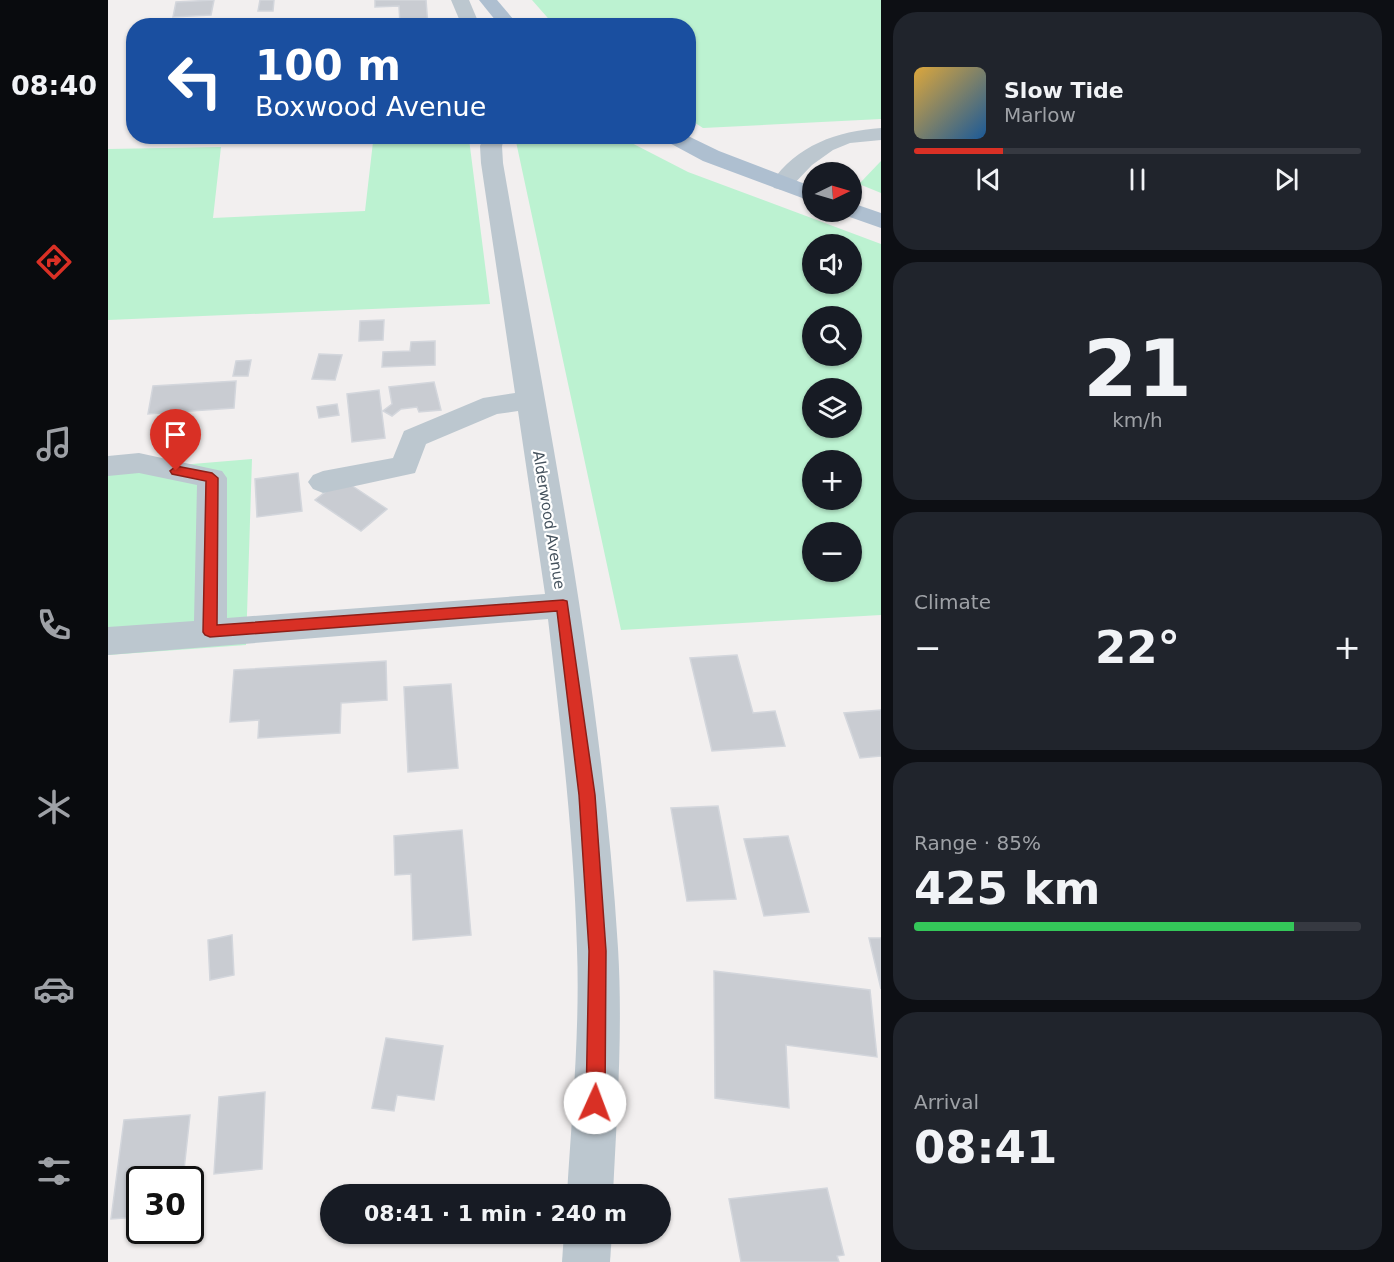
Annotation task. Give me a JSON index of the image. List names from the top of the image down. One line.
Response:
{"streets":{"street":["Alderwood Avenue"]},"north":"right","page":{"tabs":"08:40","turn":["100 m","Boxwood Avenue"],"song":["Slow Tide","Marlow"],"map_buttons":["+","−"],"tile":[["21","km/h"],"Climate",["Range · 85%","425 km"],["Arrival","08:41"]],"heat":["−","22°","+"],"limit":"30","trip":"08:41 · 1 min · 240 m"}}
